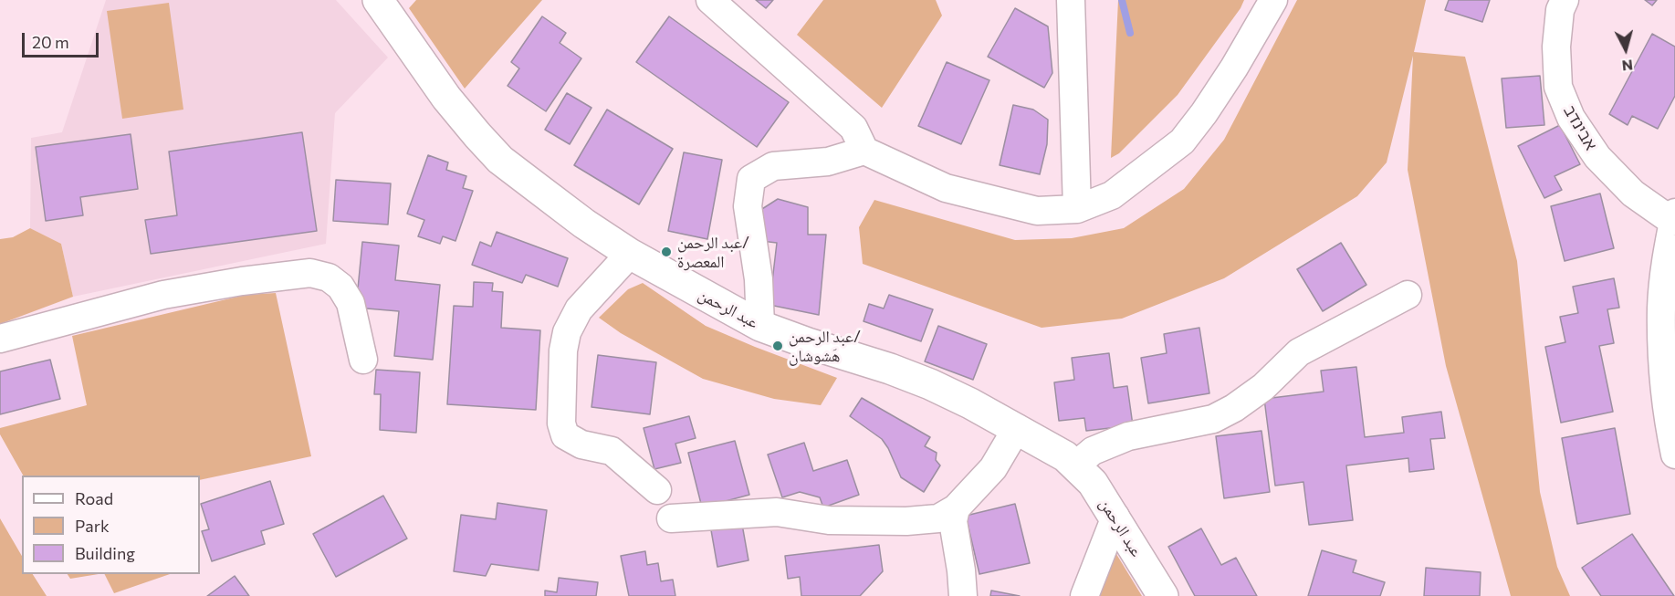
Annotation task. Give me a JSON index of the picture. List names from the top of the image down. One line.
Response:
{"streets":{"street":["אבינדב","عبد الرحمن"]},"places":["عبد الرحمن/ المعصرة","عبد الرحمن/ هَشوشان"],"legend":["Road","Park","Building"],"scale_bar":"20 m","north":"bottom"}
